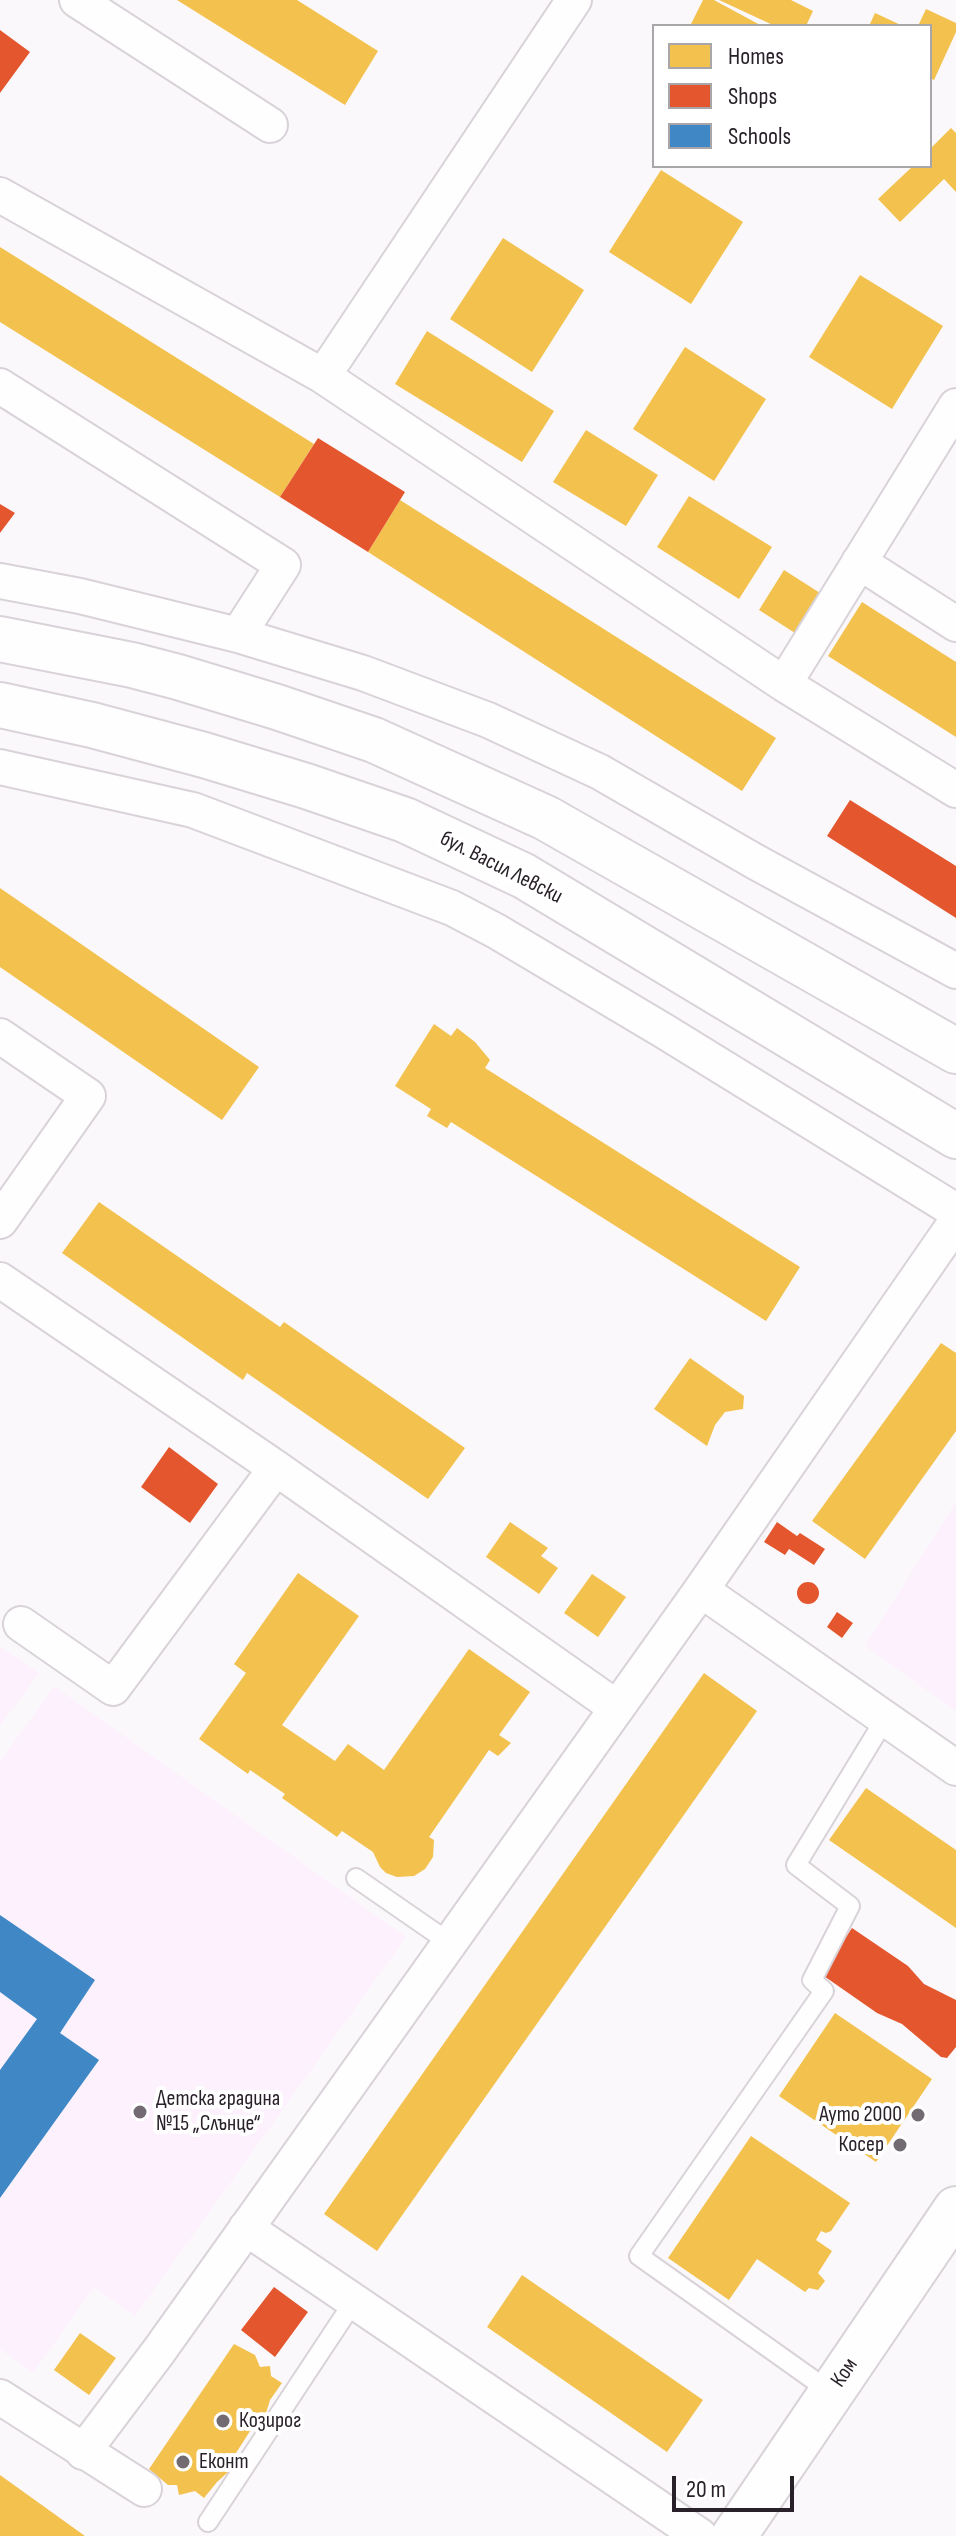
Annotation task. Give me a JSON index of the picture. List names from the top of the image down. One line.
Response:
{"streets":{"main road":["бул. Васил Левски","Ком"]},"places":["Детска градина №15 „Слънце“","Ауто 2000","Косер","Козирог","Еконт"],"legend":["Homes","Shops","Schools"],"scale_bar":"20 m"}
